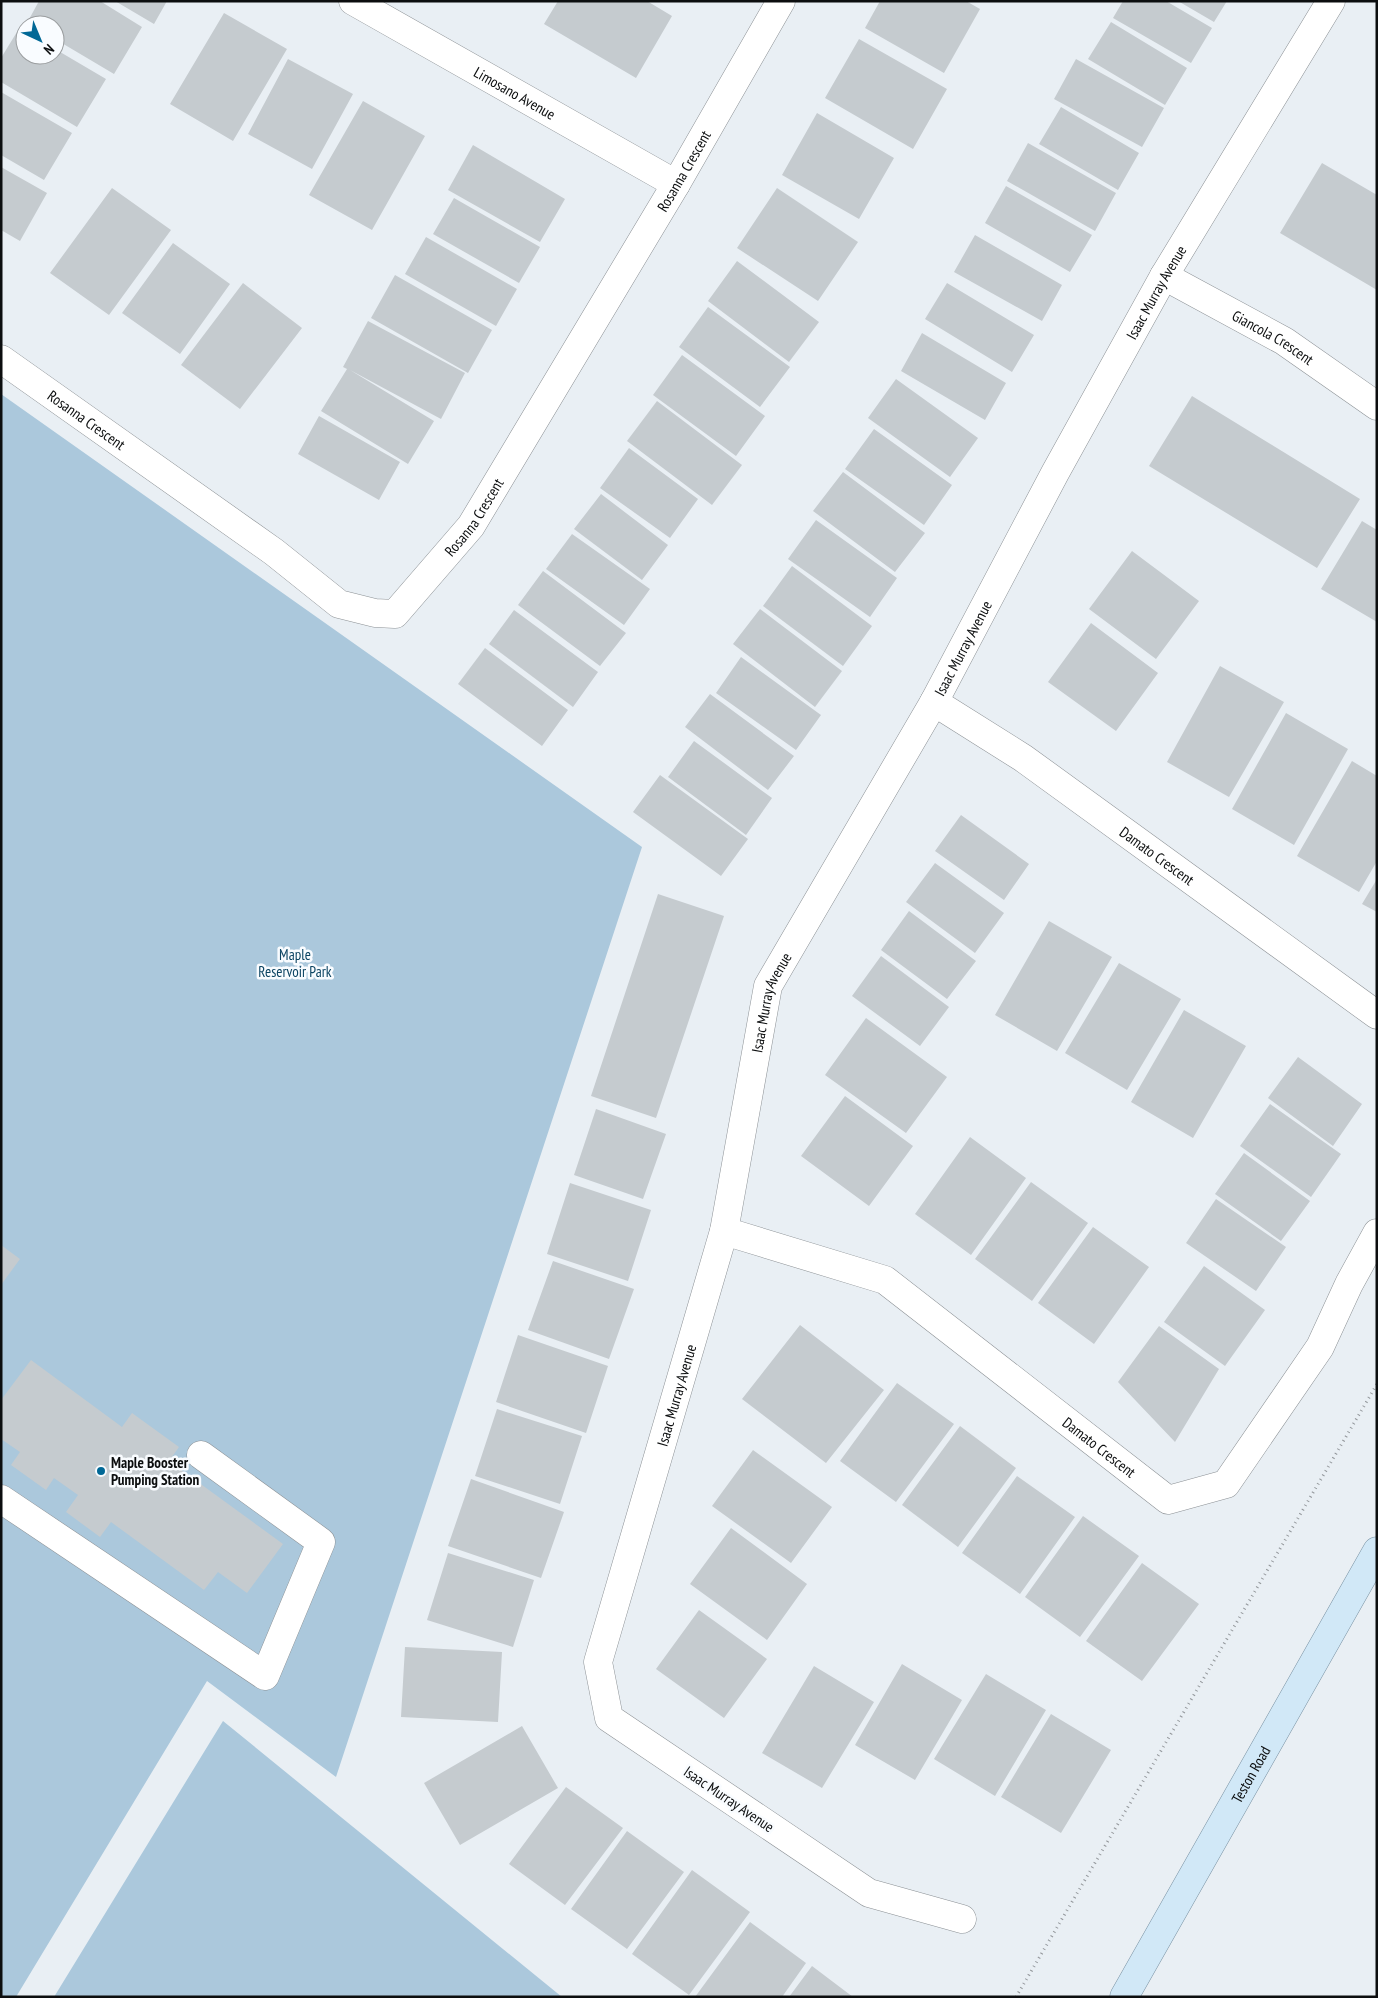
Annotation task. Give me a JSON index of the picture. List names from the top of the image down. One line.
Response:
{"streets":{"main road":["Teston Road"],"street":["Limosano Avenue","Rosanna Crescent","Isaac Murray Avenue","Giancola Crescent","Damato Crescent"]},"crossings":[["Limosano Avenue","Rosanna Crescent"],["Isaac Murray Avenue","Giancola Crescent"],["Isaac Murray Avenue","Damato Crescent"]],"parks":["Maple Reservoir Park"],"places":["Maple Booster Pumping Station"],"north":"bottom right"}
